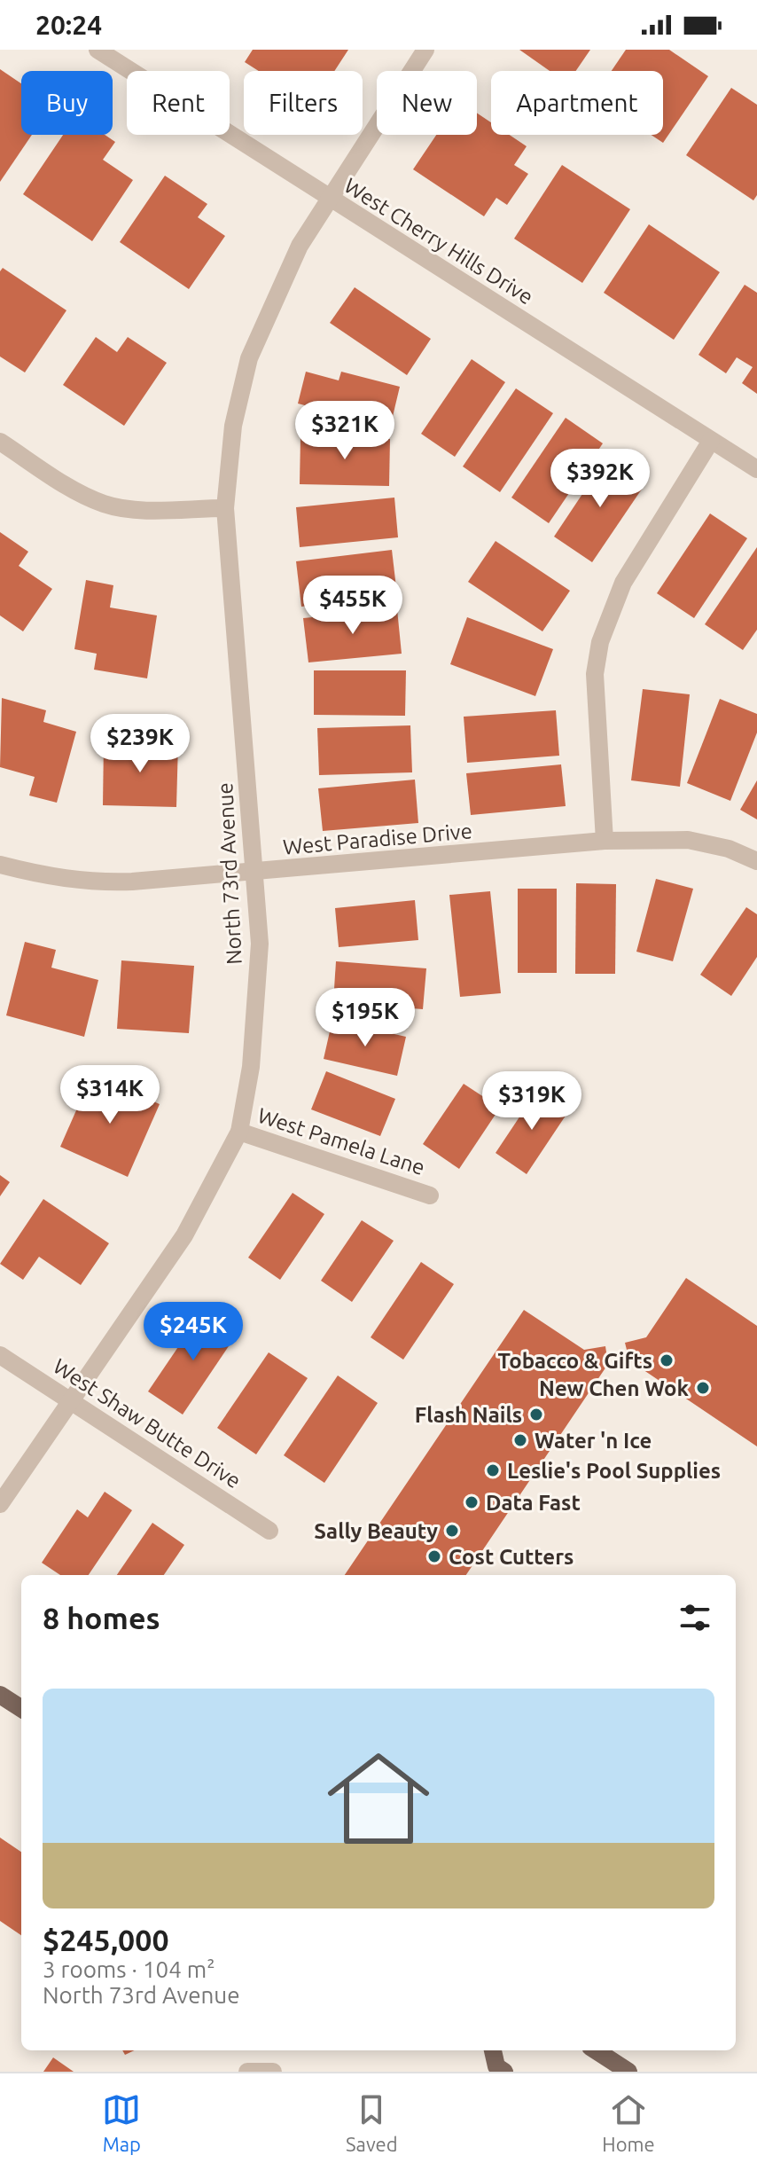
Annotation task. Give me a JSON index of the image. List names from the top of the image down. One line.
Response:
{"streets":{"street":["West Cherry Hills Drive","West Paradise Drive","North 73rd Avenue","West Pamela Lane","West Shaw Butte Drive"]},"crossings":[["West Cherry Hills Drive","North 73rd Avenue"],["West Paradise Drive","North 73rd Avenue"],["North 73rd Avenue","West Pamela Lane"],["North 73rd Avenue","West Shaw Butte Drive"]],"places":["Tobacco & Gifts","New Chen Wok","Flash Nails","Water 'n Ice","Leslie's Pool Supplies","Data Fast","Sally Beauty","Cost Cutters"],"page":{"status":"20:24","chip":["Buy","Rent","Filters","New","Apartment"],"price":["$321K","$392K","$455K","$239K","$195K","$314K","$319K","$245K"],"heading":"8 homes","list":[{"name":"$245,000","note":"3 rooms · 104 m² · North 73rd Avenue"}],"tabs":["Map","Saved","Home"]}}
